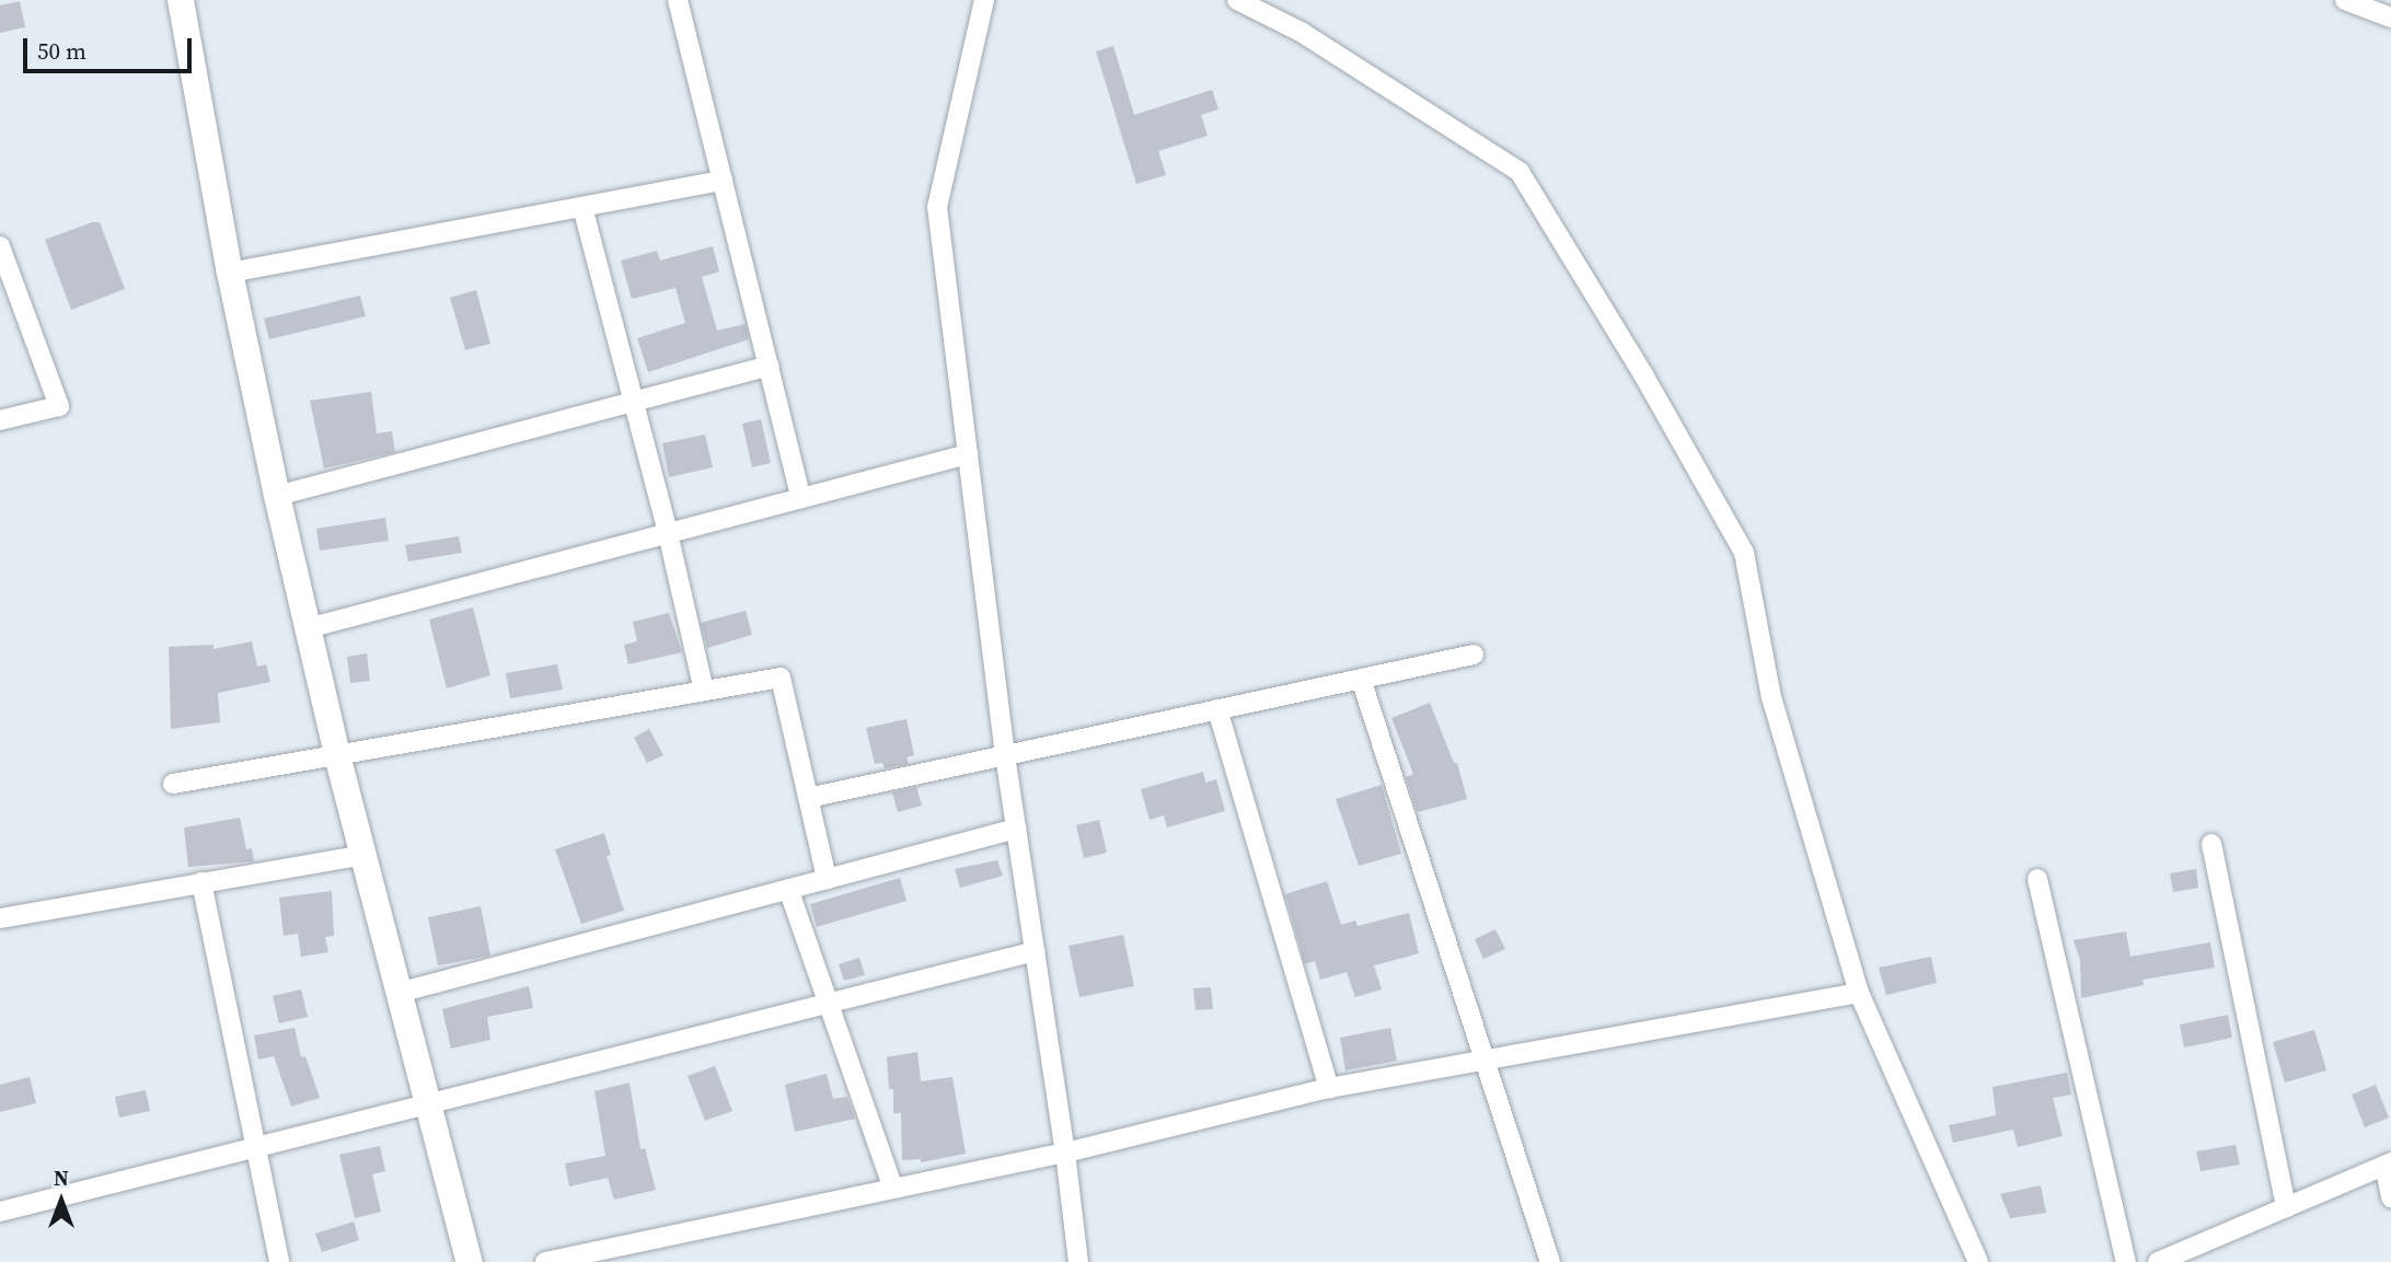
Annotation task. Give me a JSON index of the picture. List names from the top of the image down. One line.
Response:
{"scale_bar":"50 m","north":"top"}
